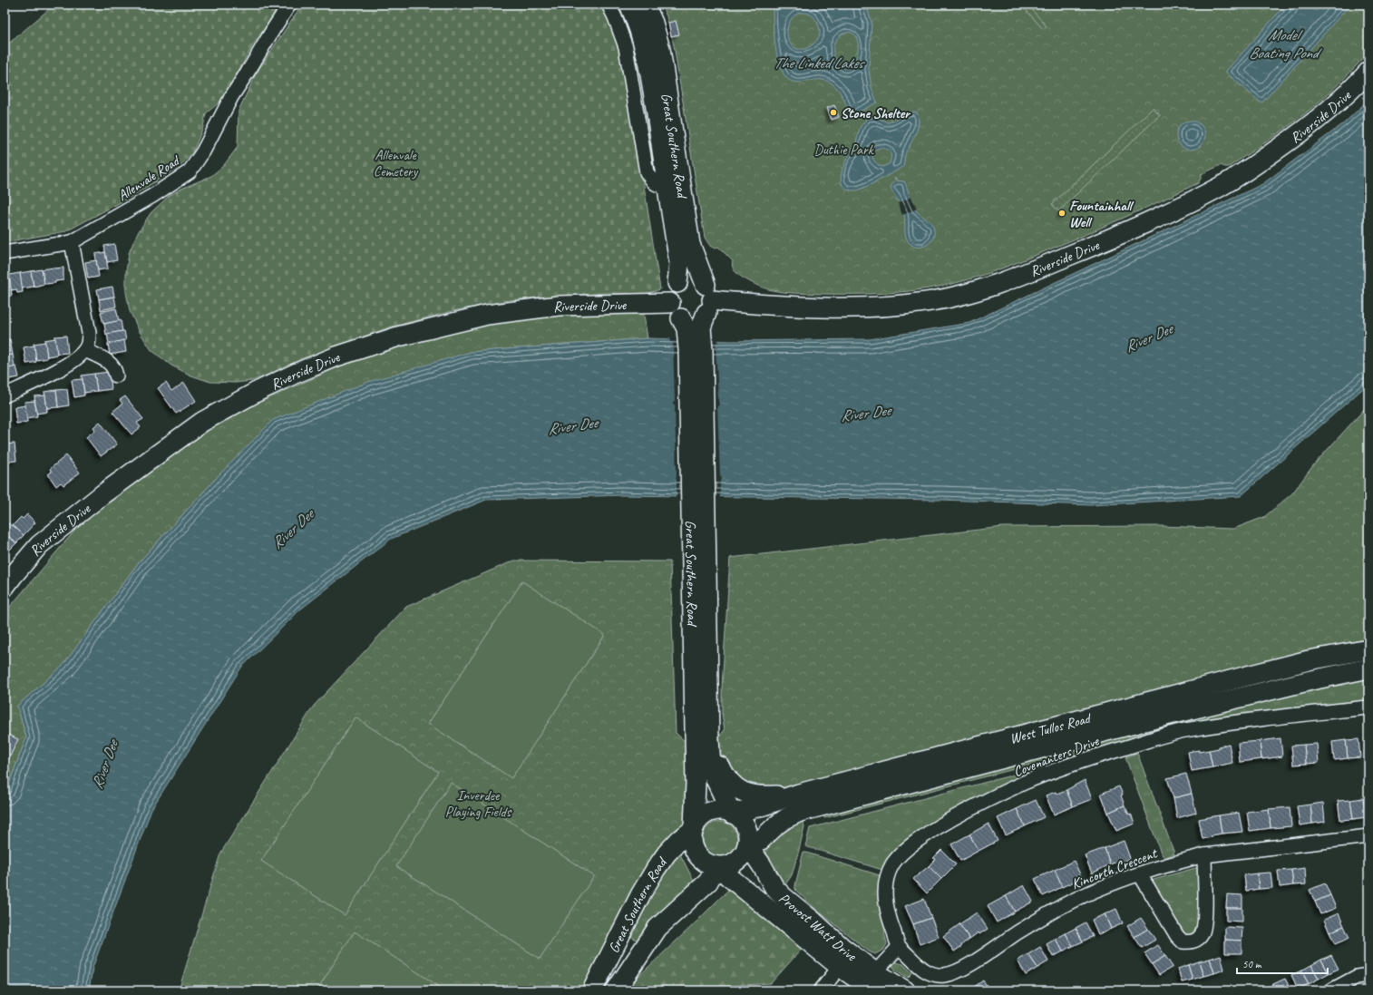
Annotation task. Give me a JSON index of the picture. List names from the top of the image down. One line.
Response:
{"streets":{"main road":["Riverside Drive","Great Southern Road","West Tullos Road","Provost Watt Drive"],"street":["Allenvale Road","Covenanters Drive","Kincorth Crescent"]},"crossings":[["Riverside Drive","Great Southern Road"],["Great Southern Road","West Tullos Road"],["Great Southern Road","Provost Watt Drive"],["West Tullos Road","Provost Watt Drive"],["Covenanters Drive","Kincorth Crescent"]],"water":["Model Boating Pond","The Linked Lakes","River Dee"],"parks":["Duthie Park","Allenvale Cemetery","Inverdee Playing Fields"],"places":["Stone Shelter","Fountainhall Well"],"scale_bar":"50 m"}
